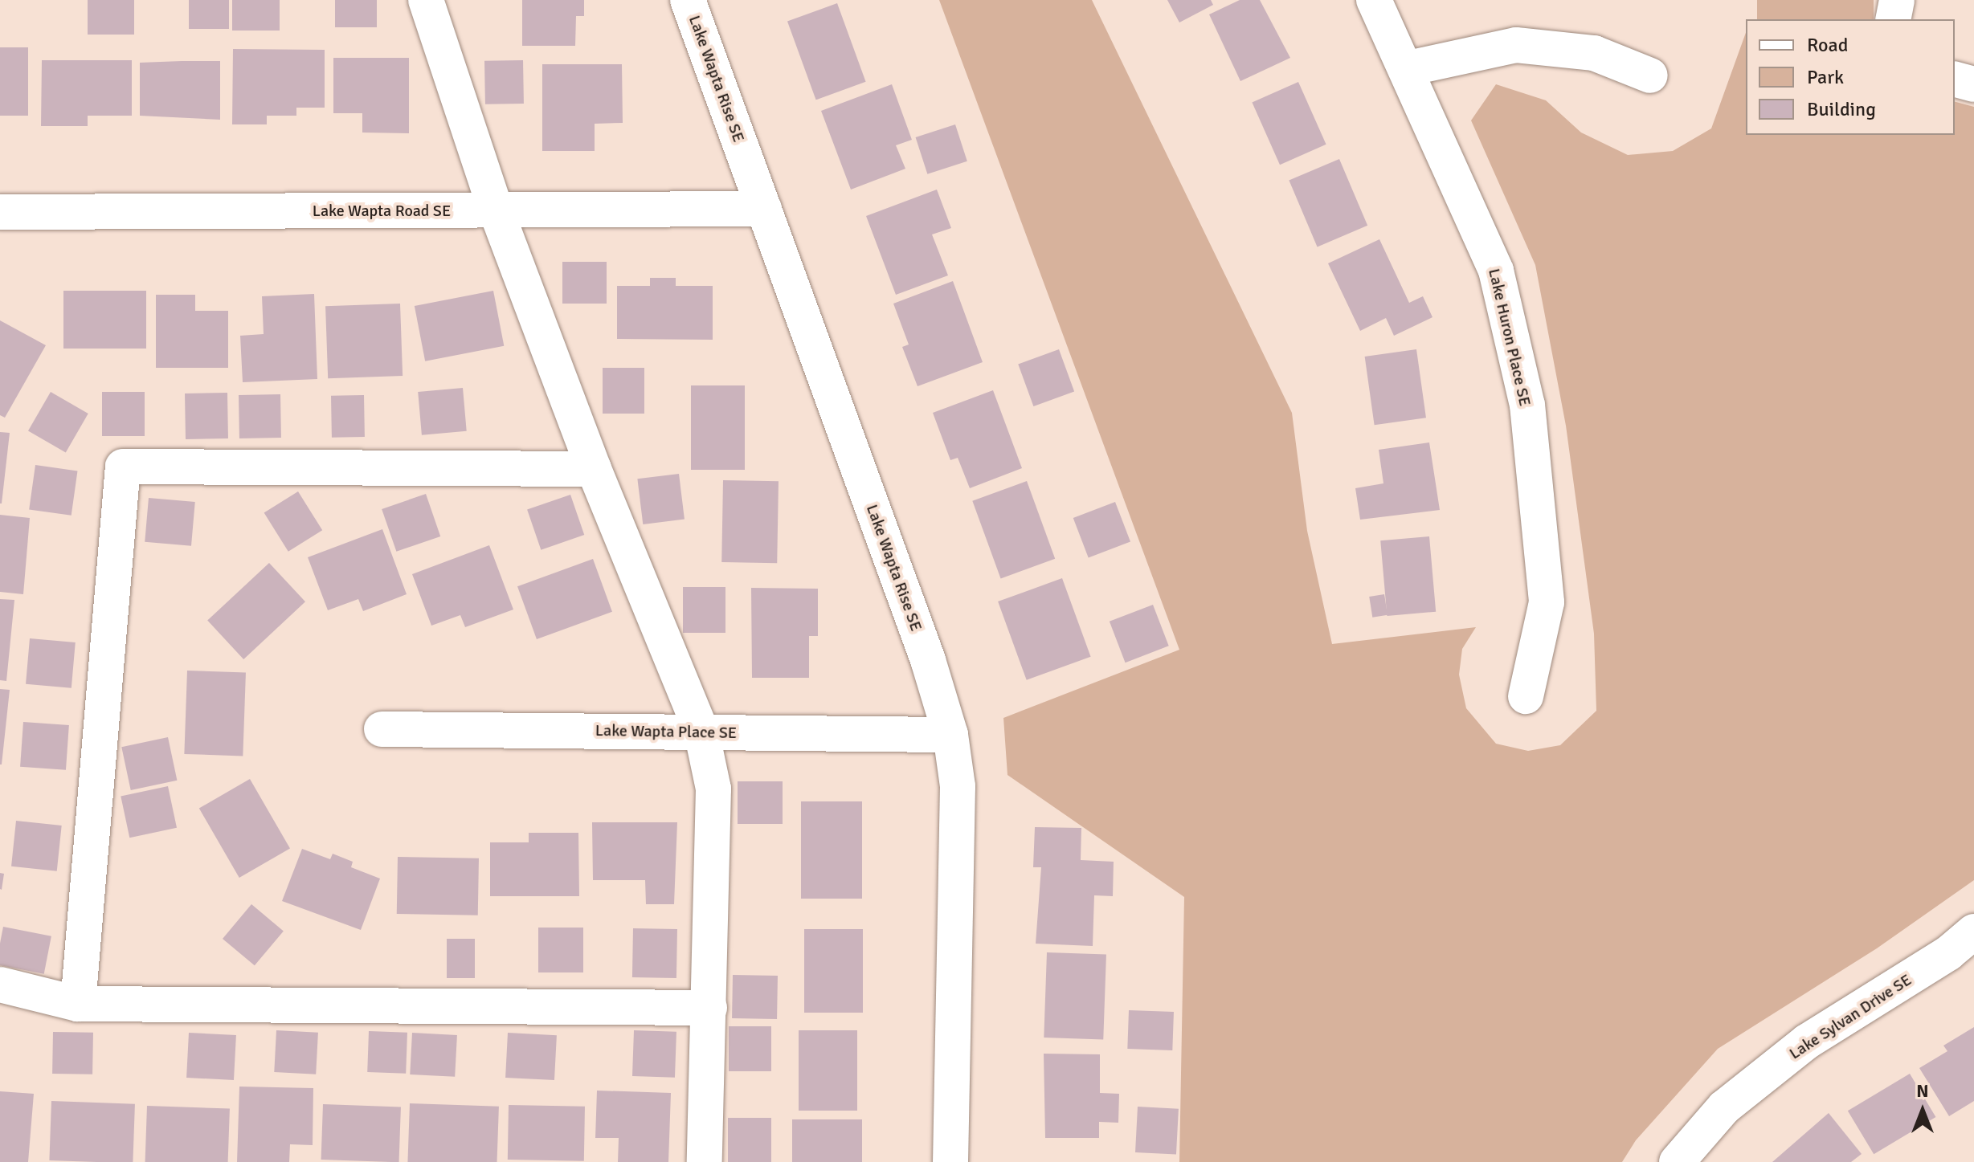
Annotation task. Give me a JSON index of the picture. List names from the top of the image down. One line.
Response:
{"streets":{"street":["Lake Wapta Rise SE","Lake Wapta Road SE","Lake Huron Place SE","Lake Wapta Place SE","Lake Sylvan Drive SE"]},"crossings":[["Lake Wapta Rise SE","Lake Wapta Road SE"],["Lake Wapta Rise SE","Lake Wapta Place SE"]],"legend":["Road","Park","Building"],"north":"top"}
